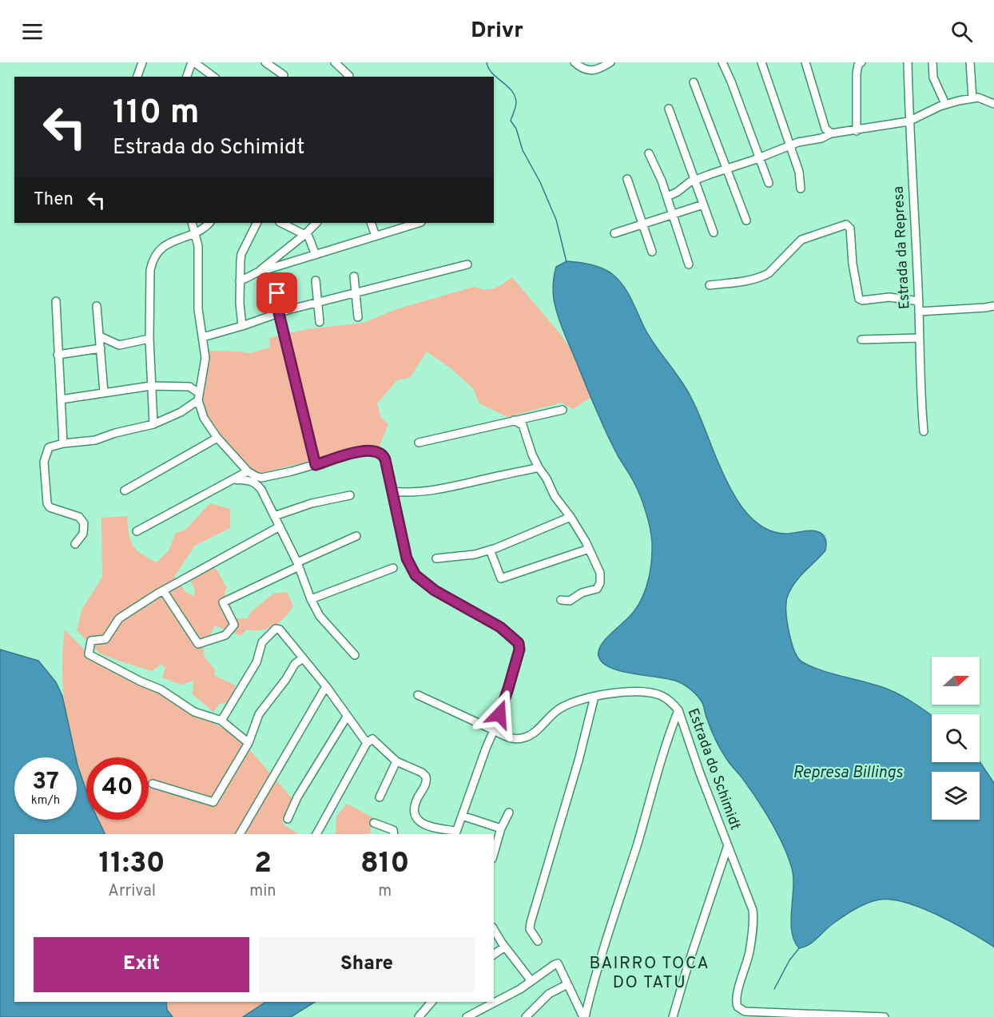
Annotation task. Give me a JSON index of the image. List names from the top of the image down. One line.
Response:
{"streets":{"street":["Estrada da Represa","Estrada do Schimidt"]},"districts":["BAIRRO TOCA DO TATU"],"water":["Represa Billings"],"north":"right","page":{"header":"Drivr","turn":["110 m","Estrada do Schimidt"],"then":"Then","speed":"37 km/h","limit":"40","eta":["11:30","Arrival","2","min","810","m"],"buttons":["Exit","Share"]}}
